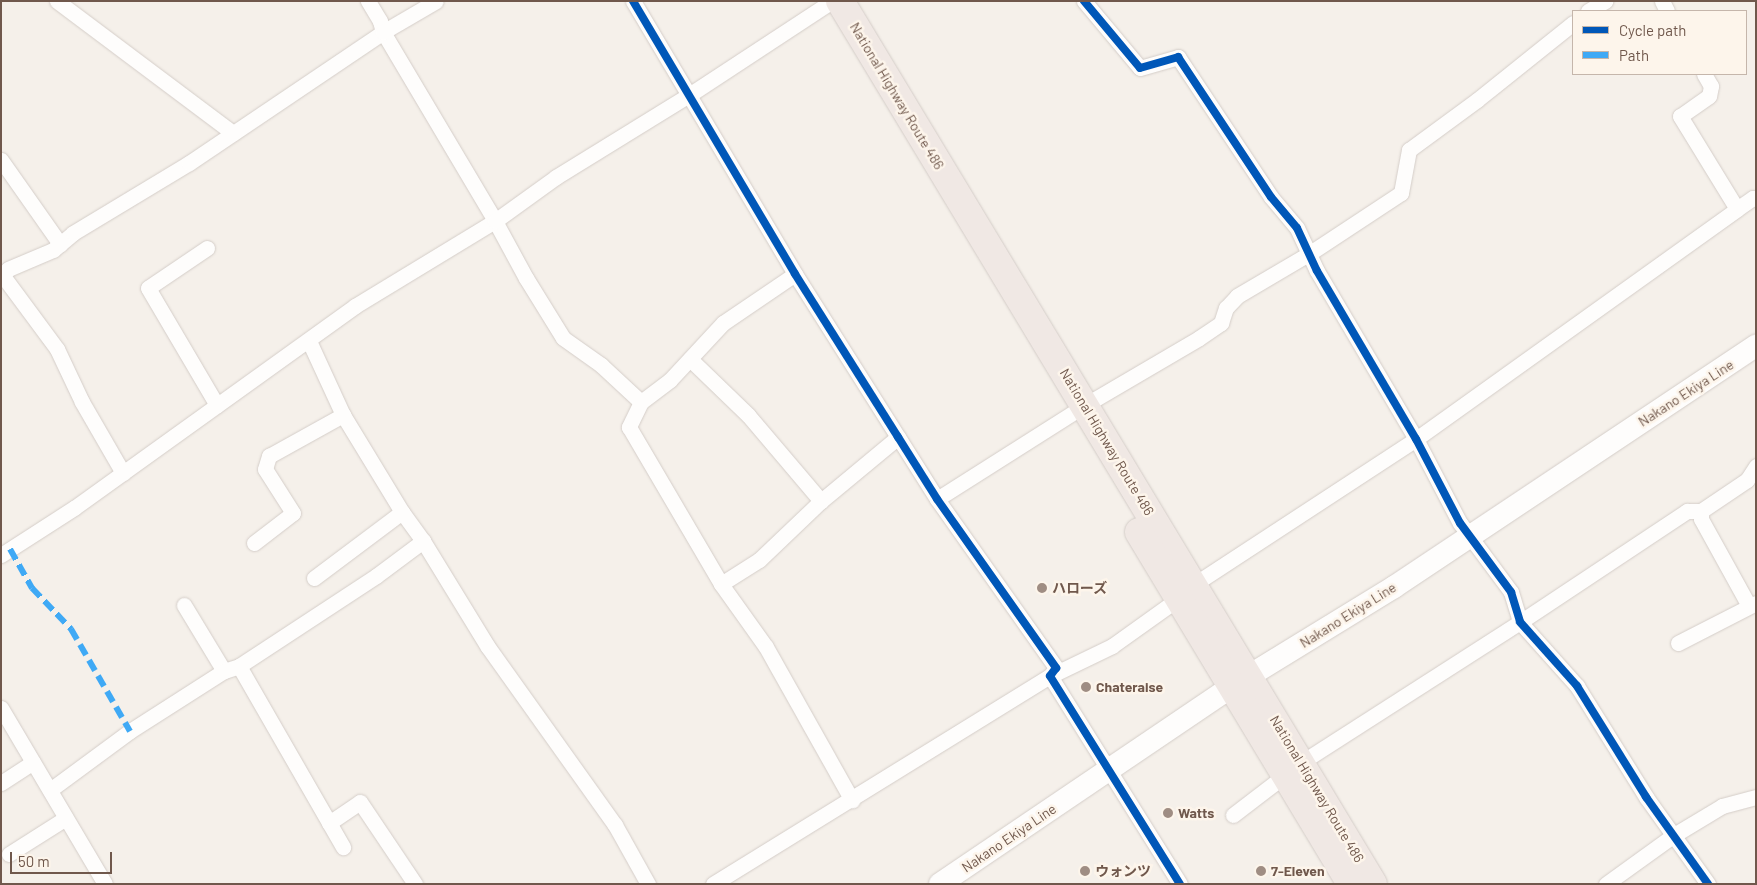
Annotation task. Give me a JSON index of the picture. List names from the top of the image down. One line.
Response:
{"streets":{"highway":["National Highway Route 486"],"main road":["Nakano Ekiya Line"]},"crossings":[["National Highway Route 486","Nakano Ekiya Line"]],"places":["ハローズ","Chateraise","Watts","ウォンツ","7-Eleven"],"legend":["Cycle path","Path"],"scale_bar":"50 m"}
